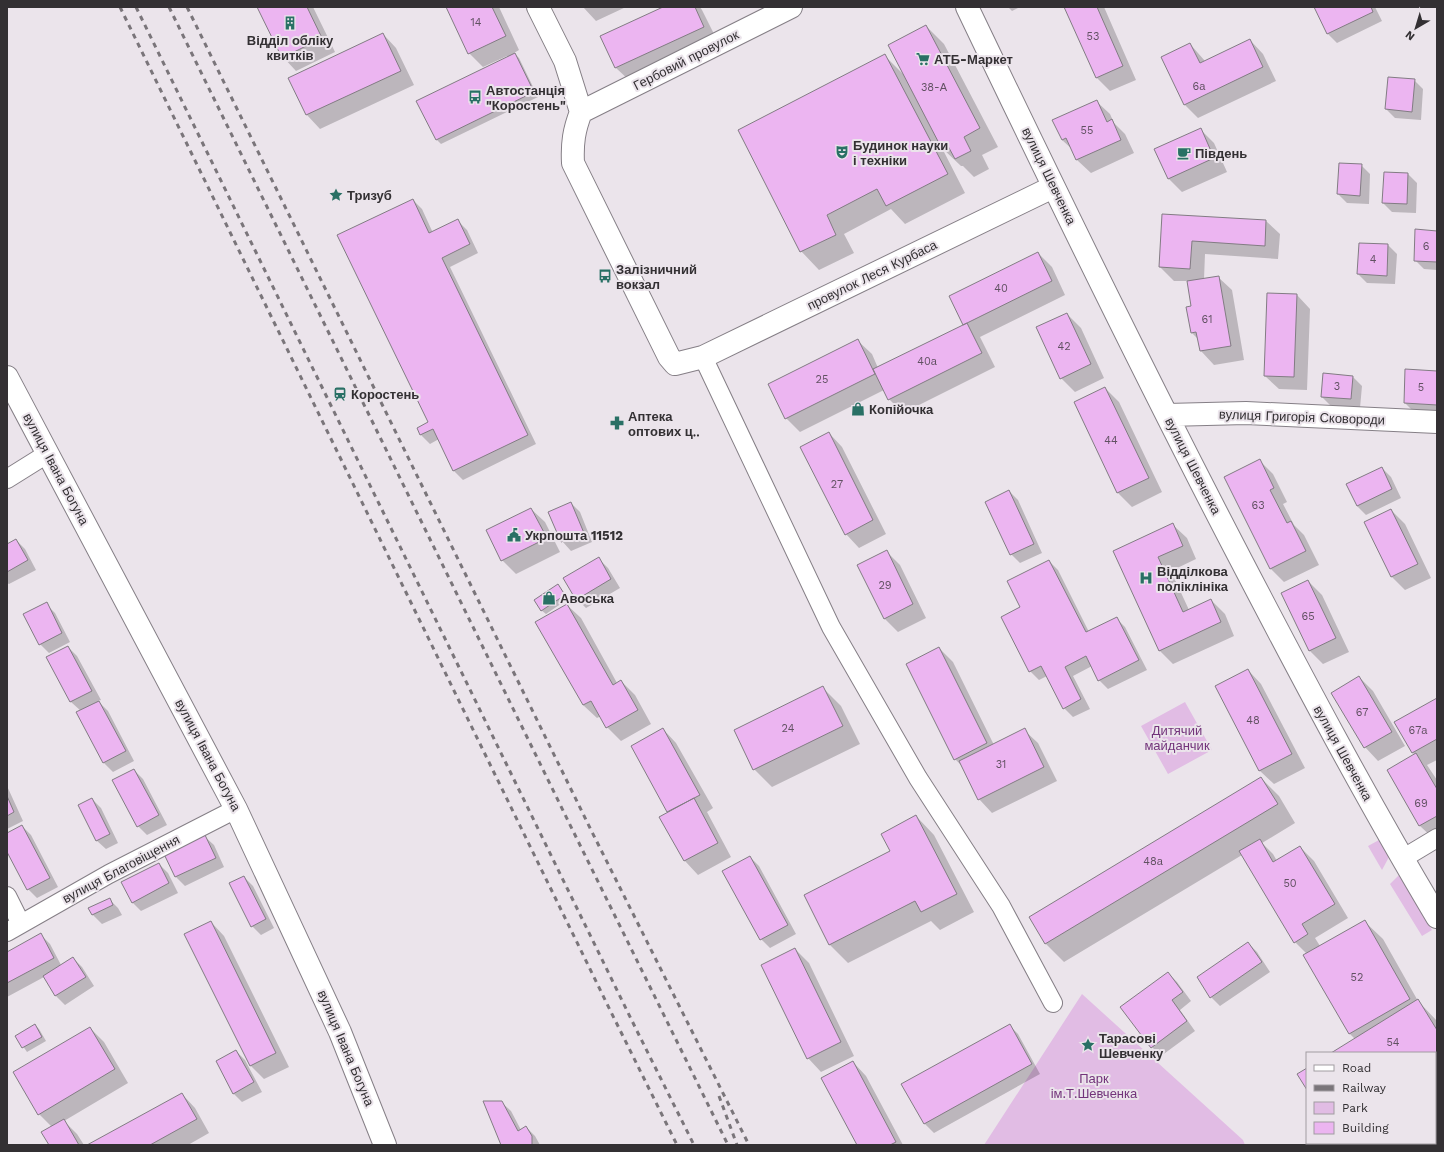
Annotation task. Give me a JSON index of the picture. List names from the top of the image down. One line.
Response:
{"streets":{"street":["Гербовий провулок","вулиця Шевченка","провулок Леся Курбаса","вулиця Григорія Сковороди","вулиця Івана Богуна","вулиця Благовіщення"]},"crossings":[["вулиця Шевченка","провулок Леся Курбаса"],["вулиця Шевченка","вулиця Григорія Сковороди"],["вулиця Івана Богуна","вулиця Благовіщення"]],"parks":["Дитячий майданчик","Парк ім.Т.Шевченка"],"places":{"building":["Відділ обліку квитків"],"supermarket":["АТБ-Маркет"],"bus stop":["Автостанція \"Коростень\"","Залізничний вокзал"],"theatre":["Будинок науки і техніки"],"cafe":["Південь"],"place":["Тризуб","Тарасові Шевченку"],"station":["Коростень"],"shop":["Копійочка","Авоська"],"pharmacy":["Аптека оптових ц‥"],"public building":["Укрпошта 11512"],"hospital":["Відділкова поліклініка"]},"house_numbers":["14","53","6а","38-А","55","6","4","40","61","42","40а","25","3","5","44","27","63","29","65","67","48","24","67а","31","69","48а","50","52","54"],"legend":["Road","Railway","Park","Building"],"north":"bottom left"}
